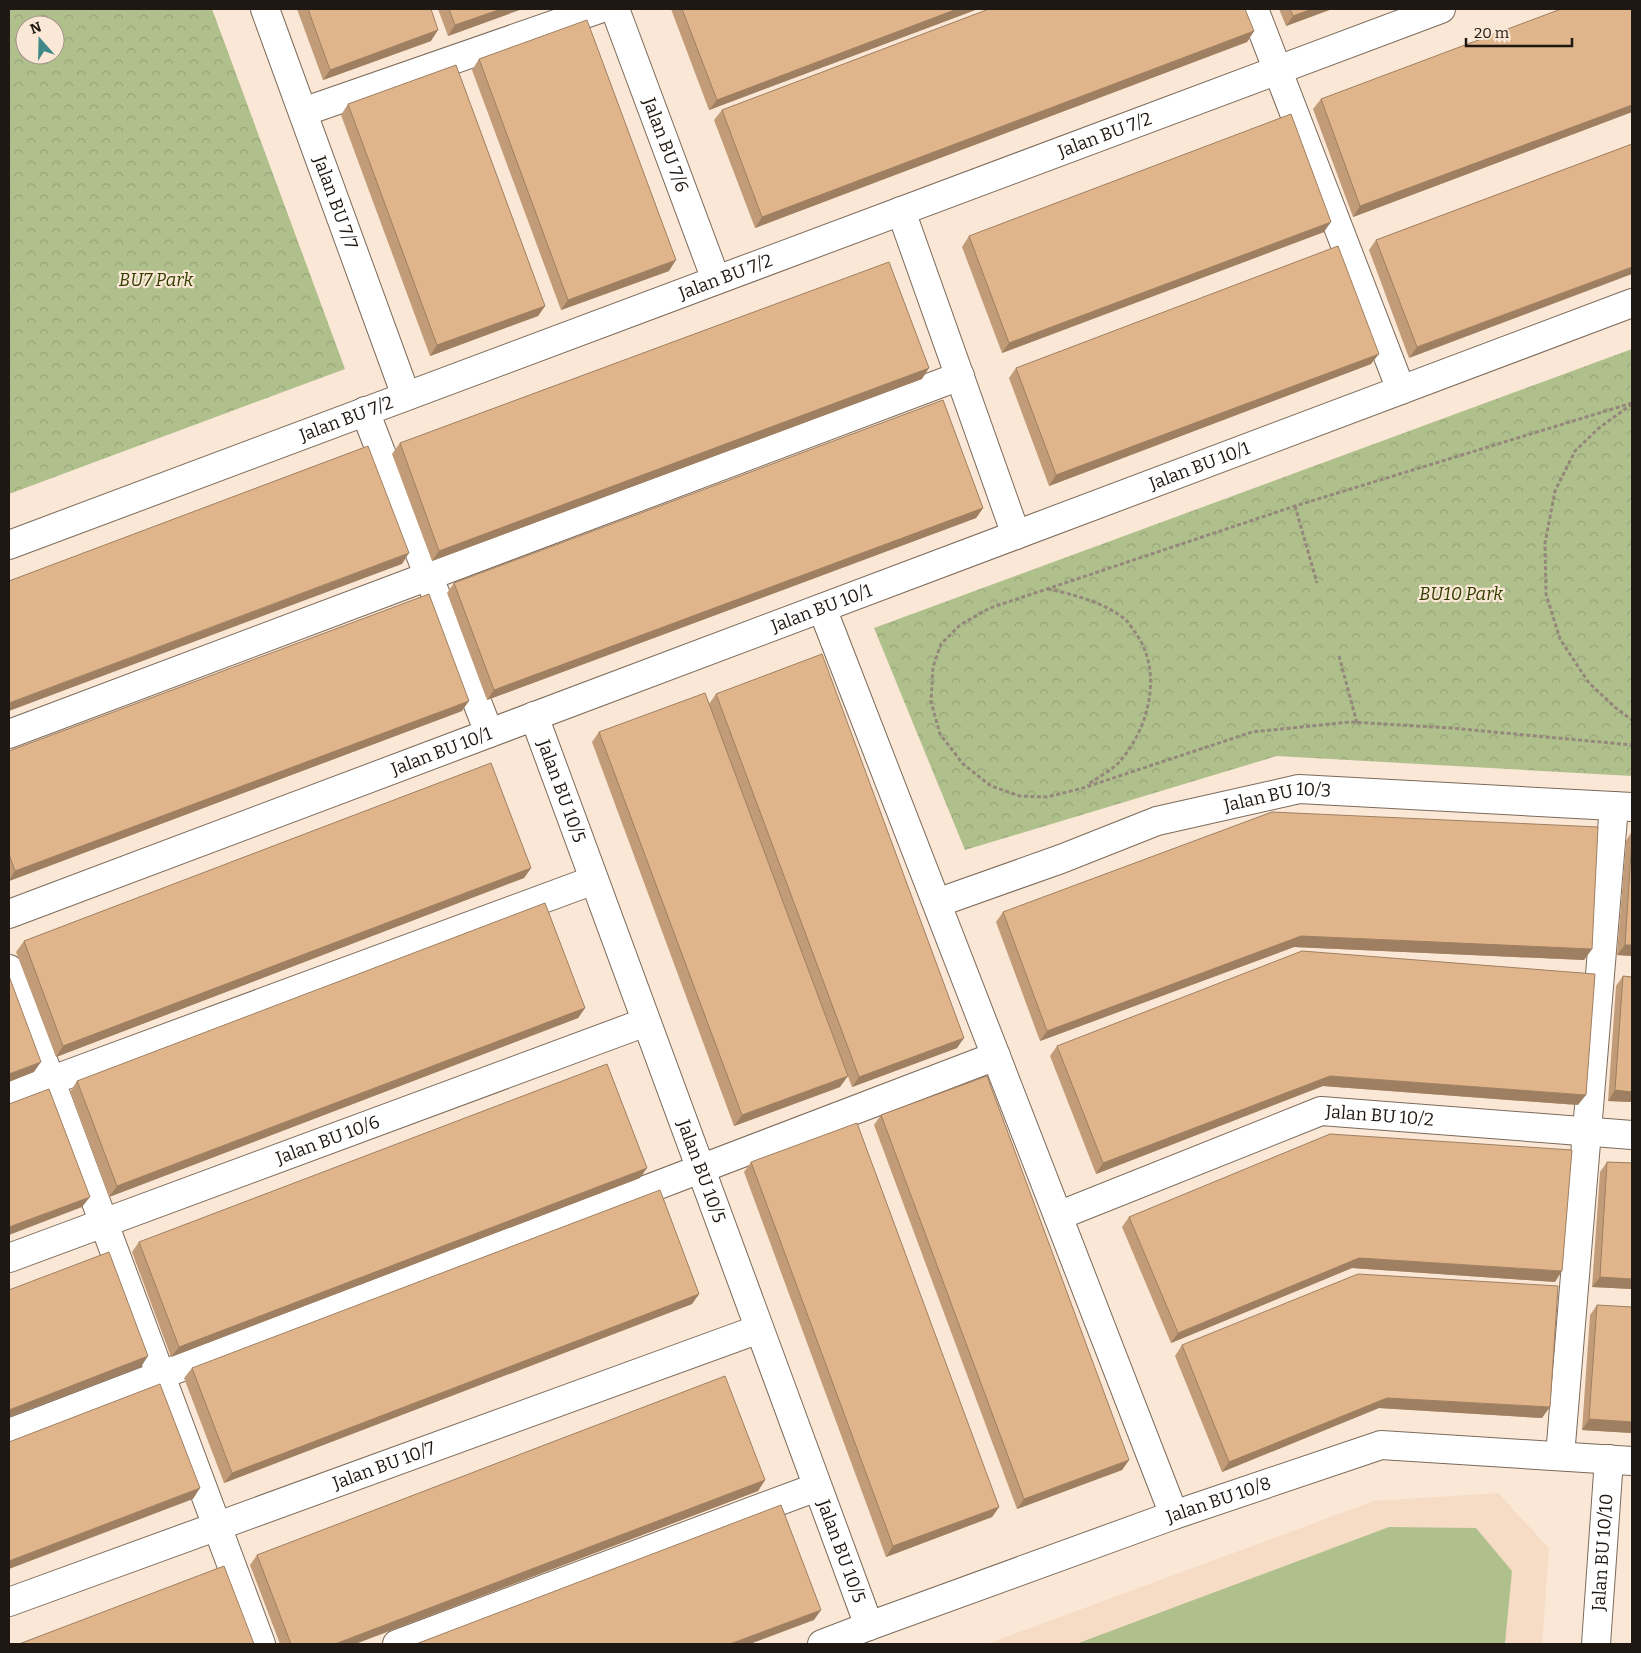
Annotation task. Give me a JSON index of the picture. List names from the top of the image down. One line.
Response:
{"streets":{"street":["Jalan BU 7/2","Jalan BU 7/6","Jalan BU 7/7","Jalan BU 10/1","Jalan BU 10/5","Jalan BU 10/3","Jalan BU 10/2","Jalan BU 10/6","Jalan BU 10/7","Jalan BU 10/8","Jalan BU 10/10"]},"crossings":[["Jalan BU 7/2","Jalan BU 7/6"],["Jalan BU 7/2","Jalan BU 7/7"],["Jalan BU 10/1","Jalan BU 10/5"],["Jalan BU 10/5","Jalan BU 10/6"],["Jalan BU 10/5","Jalan BU 10/7"],["Jalan BU 10/5","Jalan BU 10/8"],["Jalan BU 10/8","Jalan BU 10/10"]],"parks":["BU7 Park","BU10 Park"],"scale_bar":"20 m","north":"top"}
